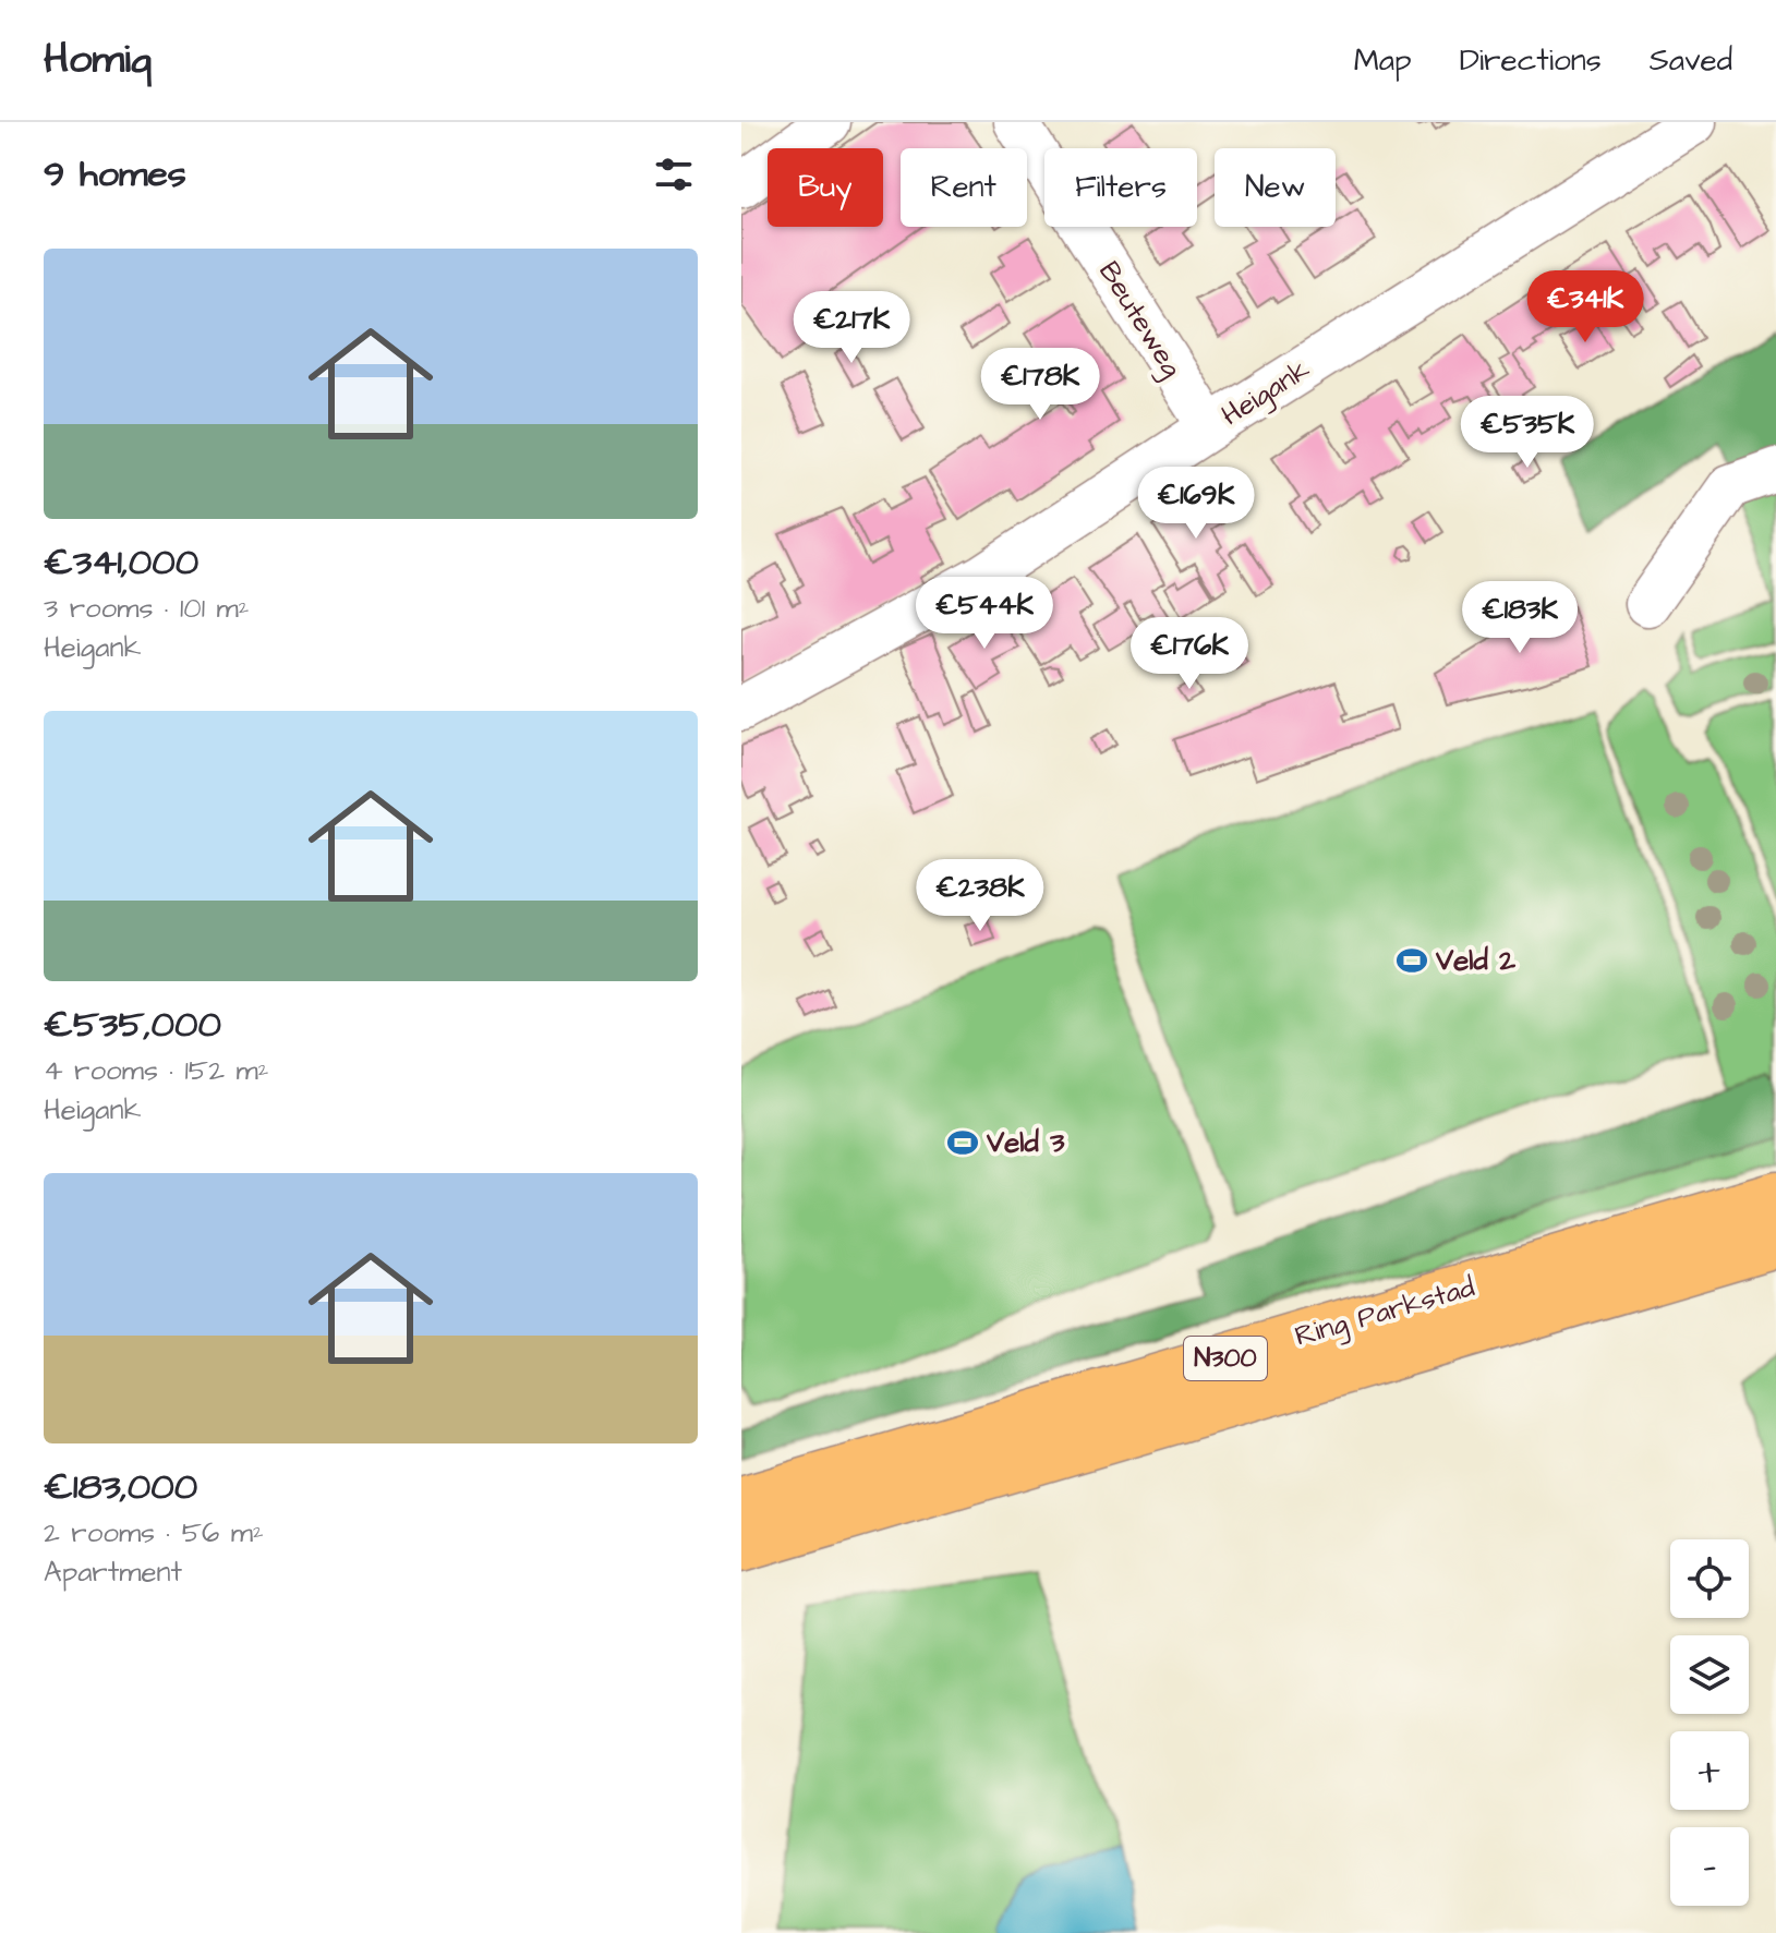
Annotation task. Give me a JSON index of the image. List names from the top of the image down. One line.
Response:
{"streets":{"highway":["Ring Parkstad","N300"],"street":["Beuteweg","Heigank"]},"crossings":[["Beuteweg","Heigank"],["Ring Parkstad","N300"]],"places":{"sports":["Veld 2","Veld 3"]},"page":{"header":"Homiq","nav":["Map","Directions","Saved"],"heading":"9 homes","chip":["Buy","Rent","Filters","New"],"list":[{"name":"€341,000","note":"3 rooms · 101 m² · Heigank"},{"name":"€535,000","note":"4 rooms · 152 m² · Heigank"},{"name":"€183,000","note":"2 rooms · 56 m² · Apartment"}],"price":["€341K","€217K","€178K","€535K","€169K","€544K","€183K","€176K","€238K"],"map_buttons":["+","−"]}}
